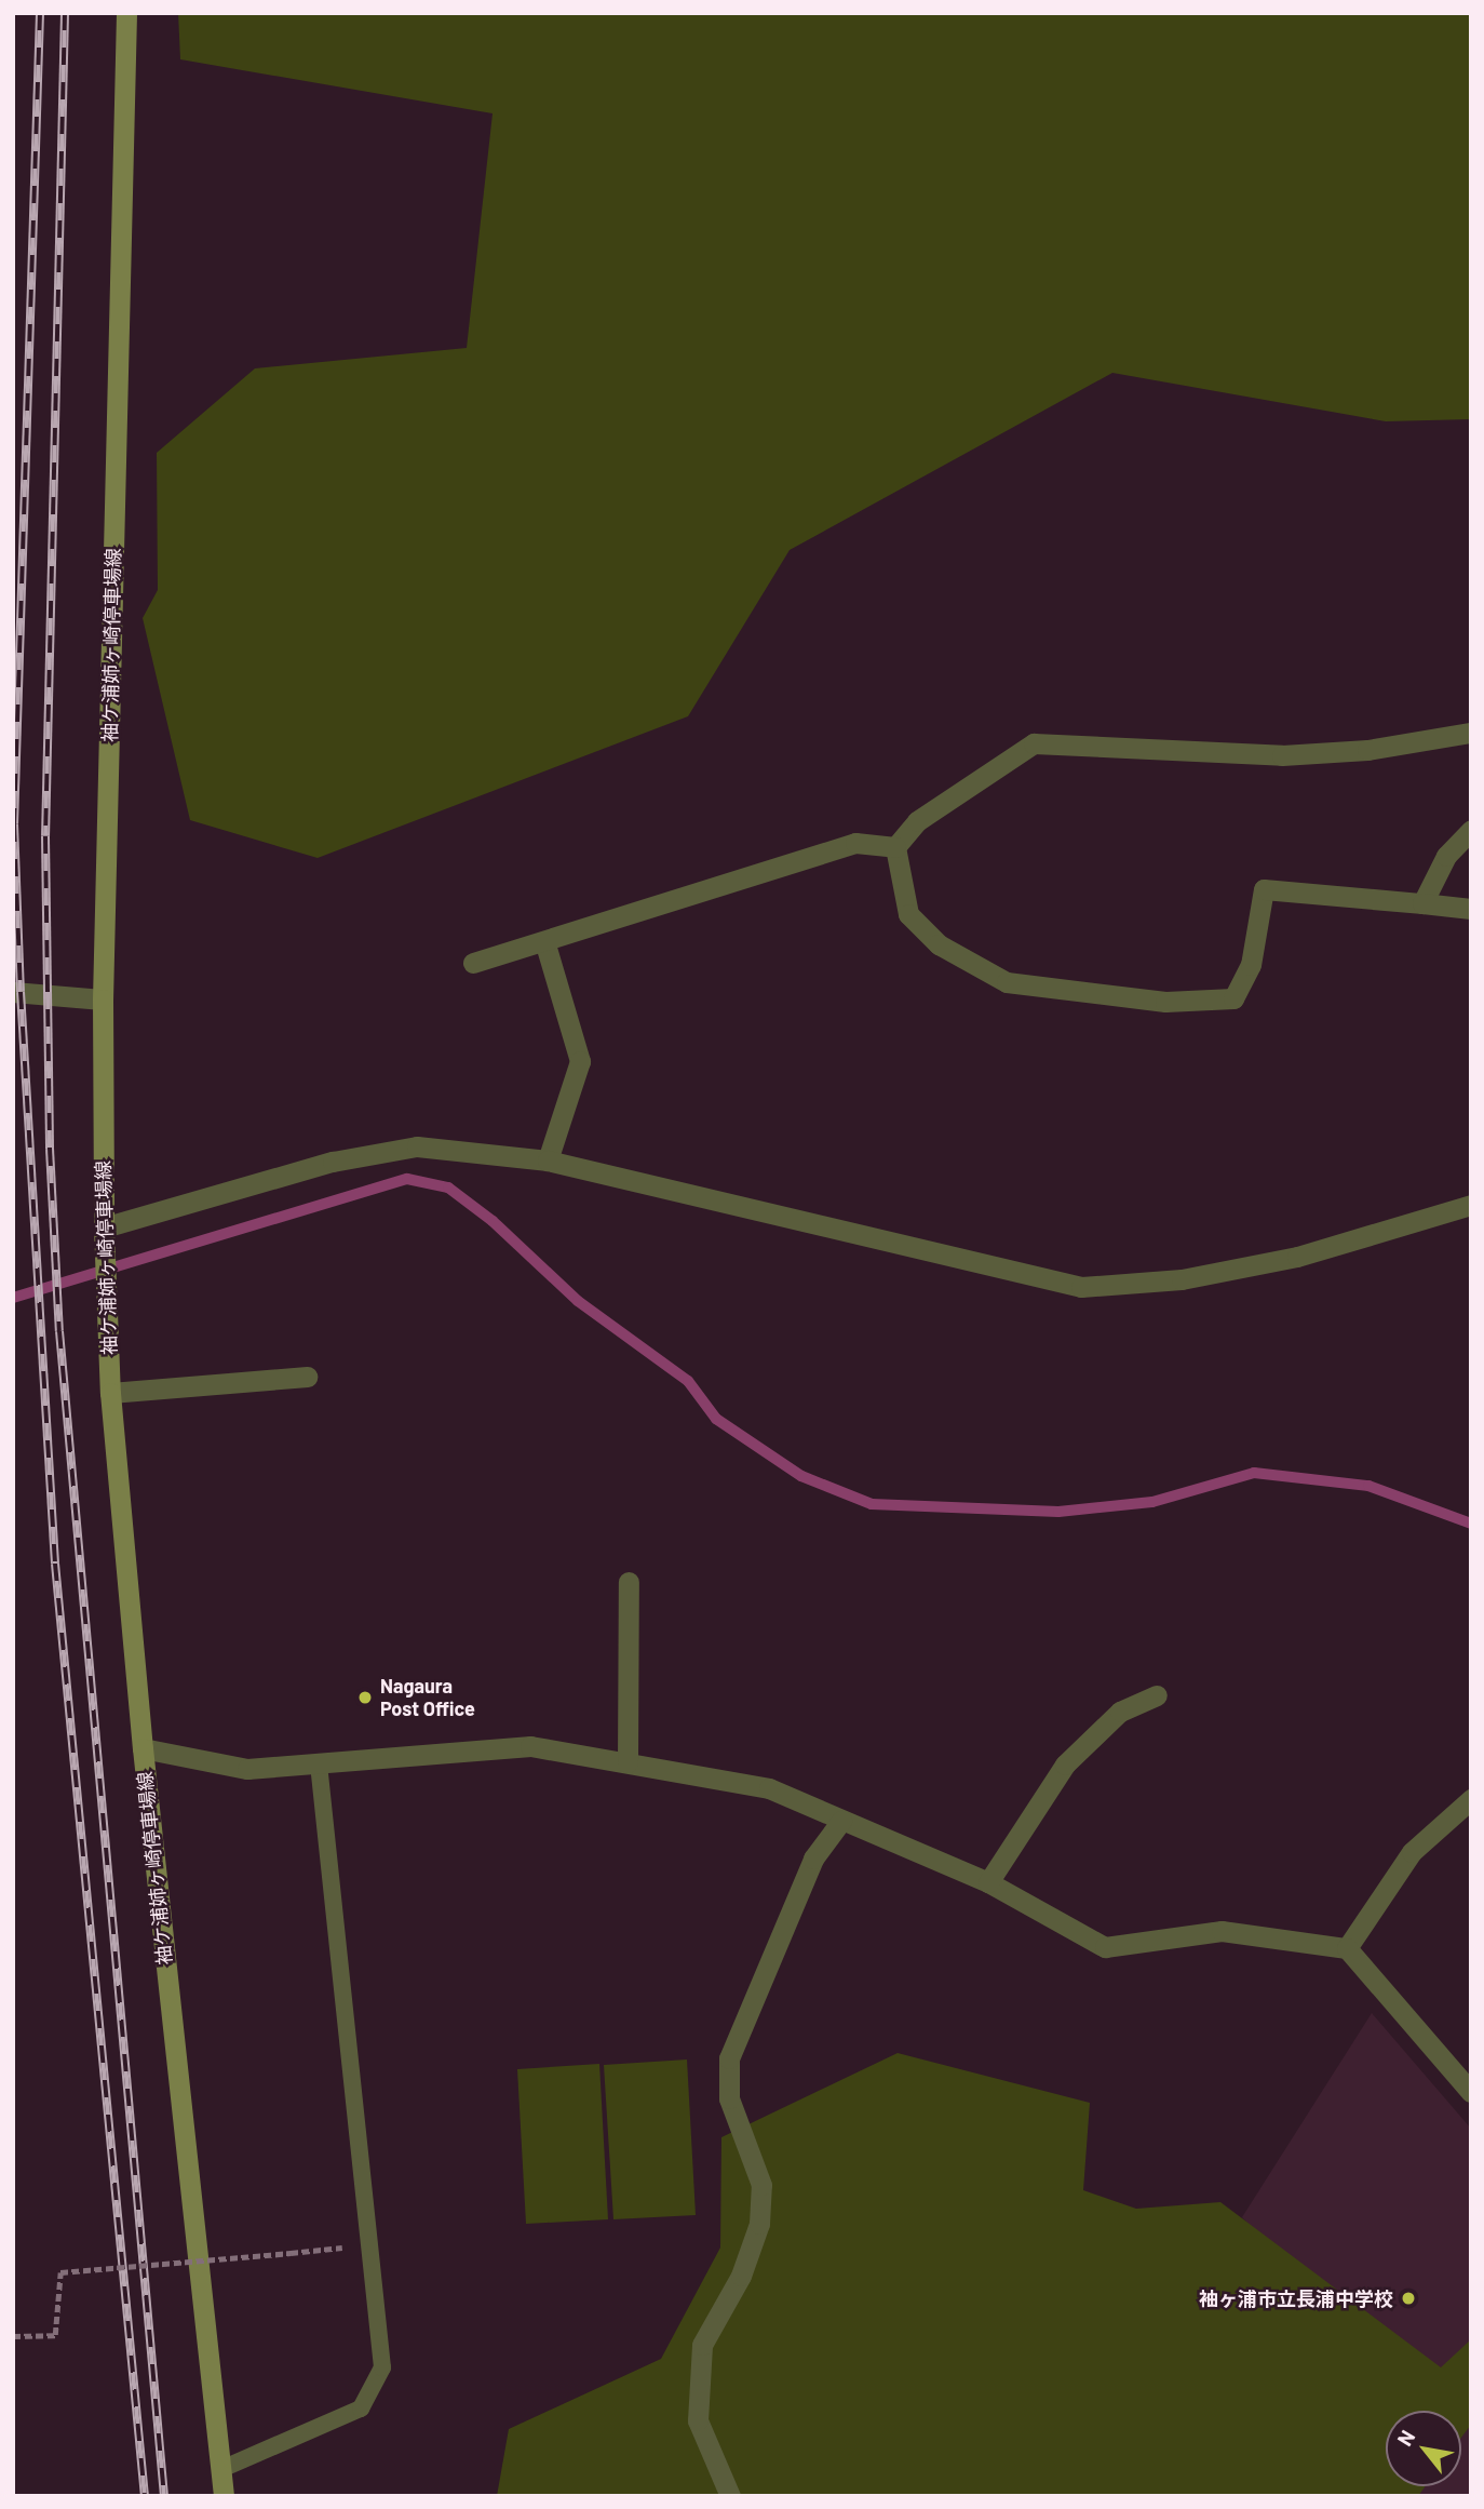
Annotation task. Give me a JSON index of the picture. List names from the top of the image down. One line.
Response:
{"streets":{"main road":["袖ケ浦姉ヶ崎停車場線"]},"places":["Nagaura Post Office","袖ヶ浦市立長浦中学校"],"north":"top left"}
